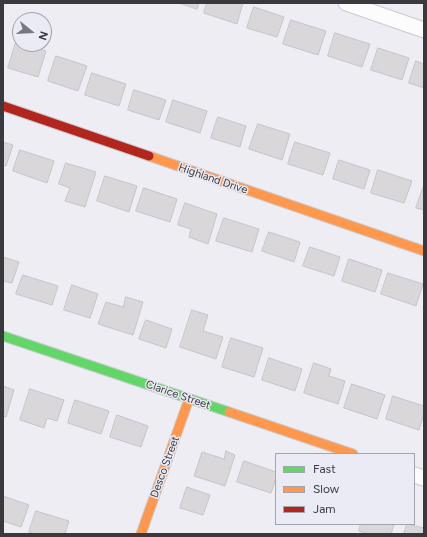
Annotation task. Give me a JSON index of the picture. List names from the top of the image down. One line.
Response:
{"streets":{"street":["Highland Drive","Clarice Street","Desco Street"]},"crossings":[["Clarice Street","Desco Street"]],"legend":["Fast","Slow","Jam"],"north":"right"}
